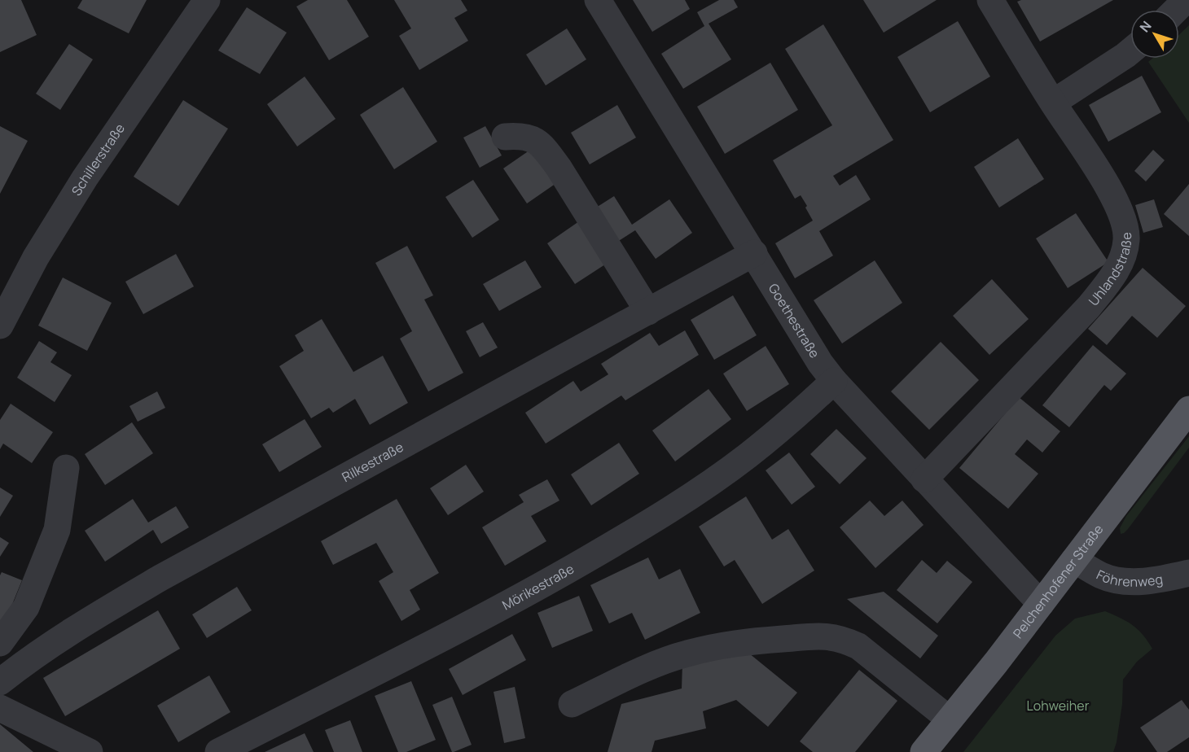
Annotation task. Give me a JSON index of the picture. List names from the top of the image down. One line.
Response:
{"streets":{"main road":["Pelchenhofener Straße"],"street":["Schillerstraße","Uhlandstraße","Goethestraße","Rilkestraße","Föhrenweg","Mörikestraße"]},"crossings":[["Uhlandstraße","Goethestraße"],["Goethestraße","Rilkestraße"],["Goethestraße","Pelchenhofener Straße"],["Goethestraße","Mörikestraße"],["Föhrenweg","Pelchenhofener Straße"]],"parks":["Lohweiher"],"north":"top left"}
